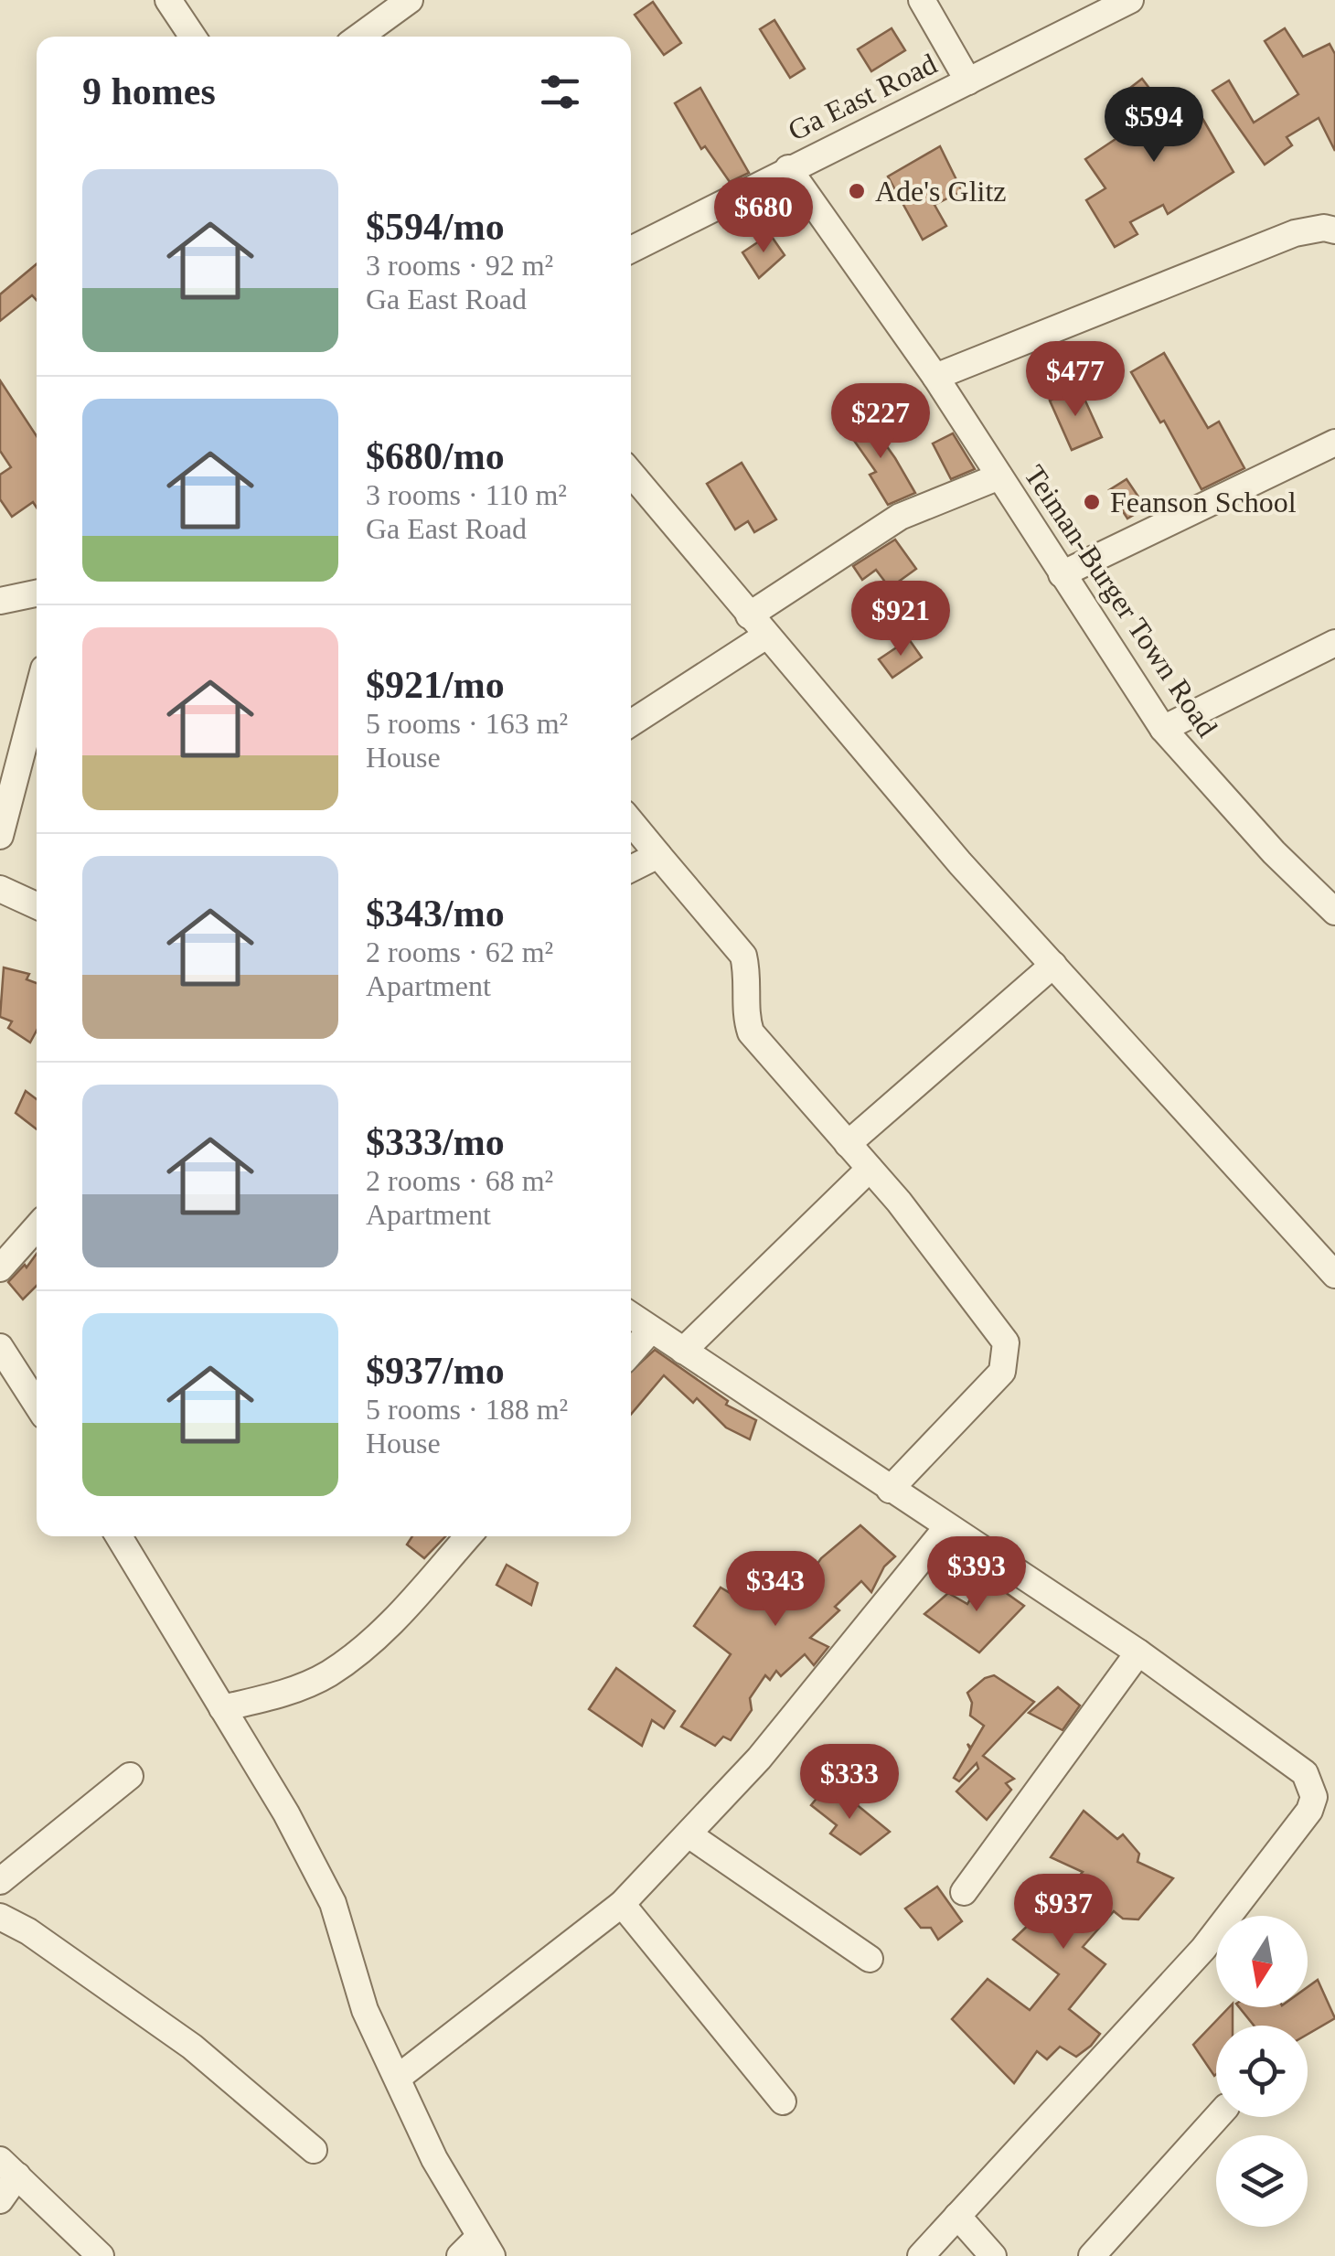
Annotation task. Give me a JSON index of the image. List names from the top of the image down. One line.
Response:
{"streets":{"street":["Ga East Road","Teiman-Burger Town Road"]},"crossings":[["Ga East Road","Teiman-Burger Town Road"]],"places":["Ade's Glitz","Feanson School"],"north":"bottom","page":{"heading":"9 homes","price":["$594","$680","$477","$227","$921","$393","$343","$333","$937"],"list":[{"name":"$594/mo","note":"3 rooms · 92 m² · Ga East Road"},{"name":"$680/mo","note":"3 rooms · 110 m² · Ga East Road"},{"name":"$921/mo","note":"5 rooms · 163 m² · House"},{"name":"$343/mo","note":"2 rooms · 62 m² · Apartment"},{"name":"$333/mo","note":"2 rooms · 68 m² · Apartment"},{"name":"$937/mo","note":"5 rooms · 188 m² · House"}]}}
